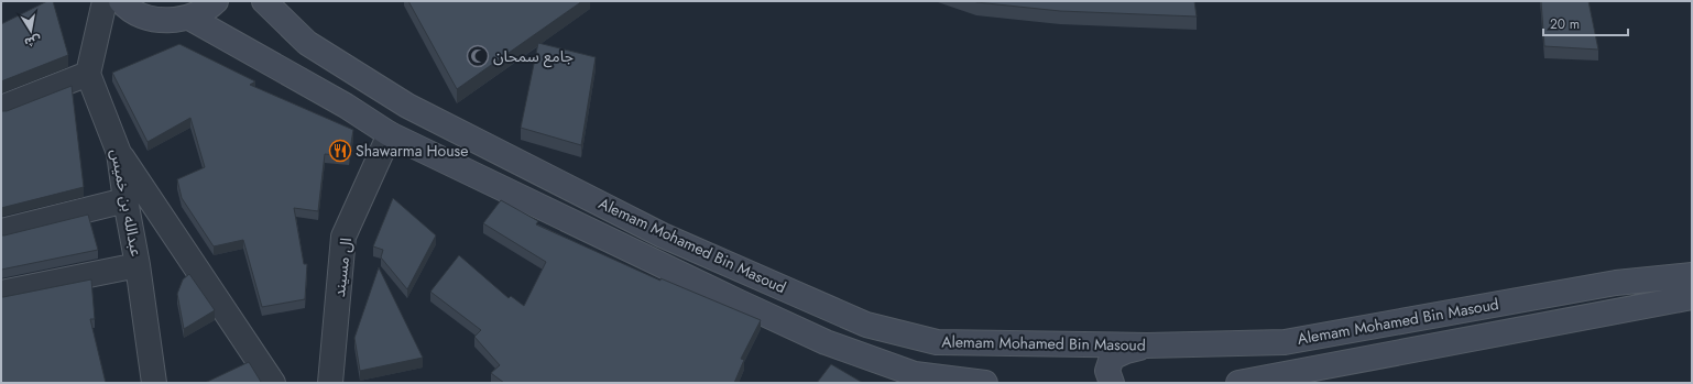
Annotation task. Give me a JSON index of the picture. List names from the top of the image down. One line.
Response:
{"streets":{"street":["عبدالله بن خميس","Alemam Mohamed Bin Masoud","ال مسيند"]},"crossings":[["Alemam Mohamed Bin Masoud","ال مسيند"]],"places":{"mosque":["جامع سمحان"],"restaurant":["Shawarma House"]},"scale_bar":"20 m","north":"bottom"}
